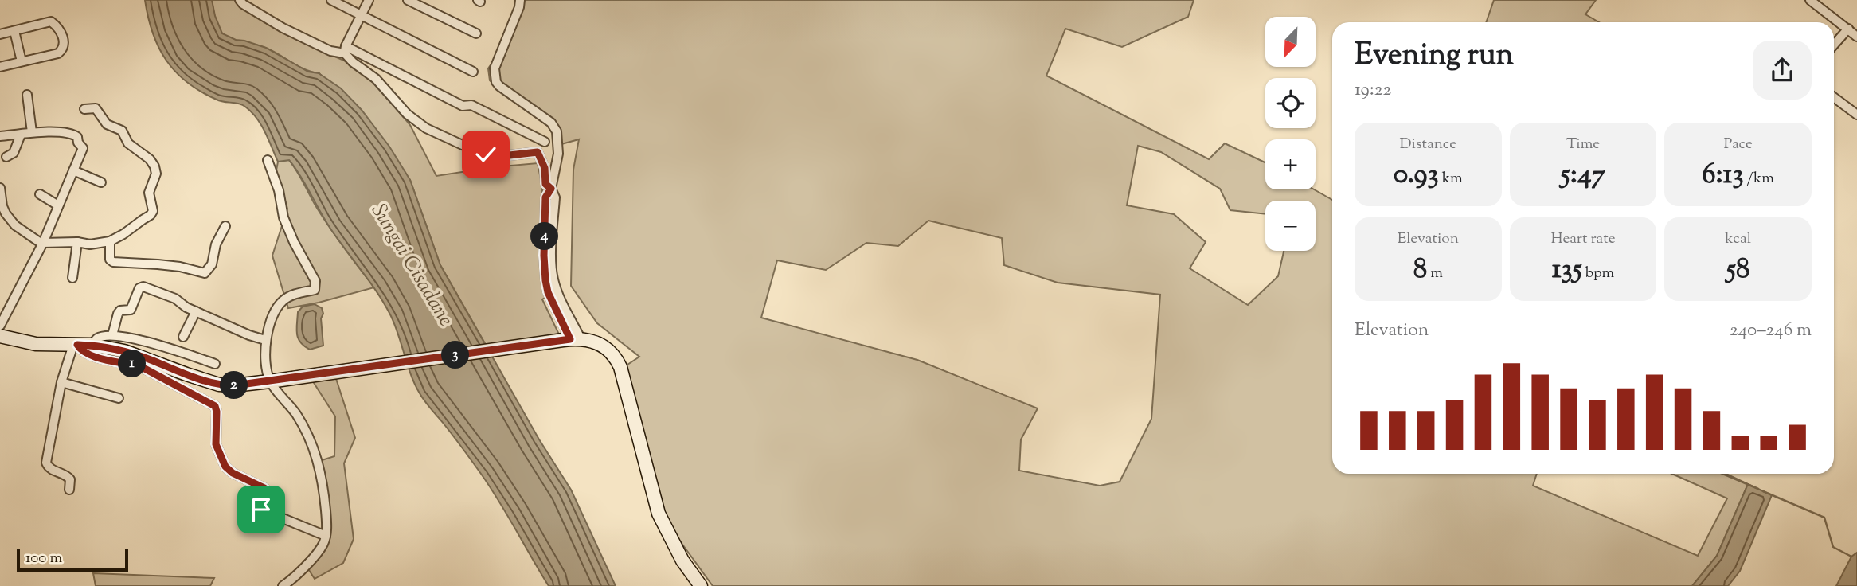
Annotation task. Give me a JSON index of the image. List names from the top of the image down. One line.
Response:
{"water":["Sungai Cisadane"],"scale_bar":"100 m","north":"bottom left","page":{"map_buttons":["+","−"],"heading":["Evening run","19:22"],"stats":[["Distance","0.93 km"],["Time","5:47"],["Pace","6:13 /km"],["Elevation","8 m"],["Heart rate","135 bpm"],["kcal","58"]],"pins":["4","3","1","2"],"chart":["Elevation","240–246 m"],"scale":"100 m"}}
